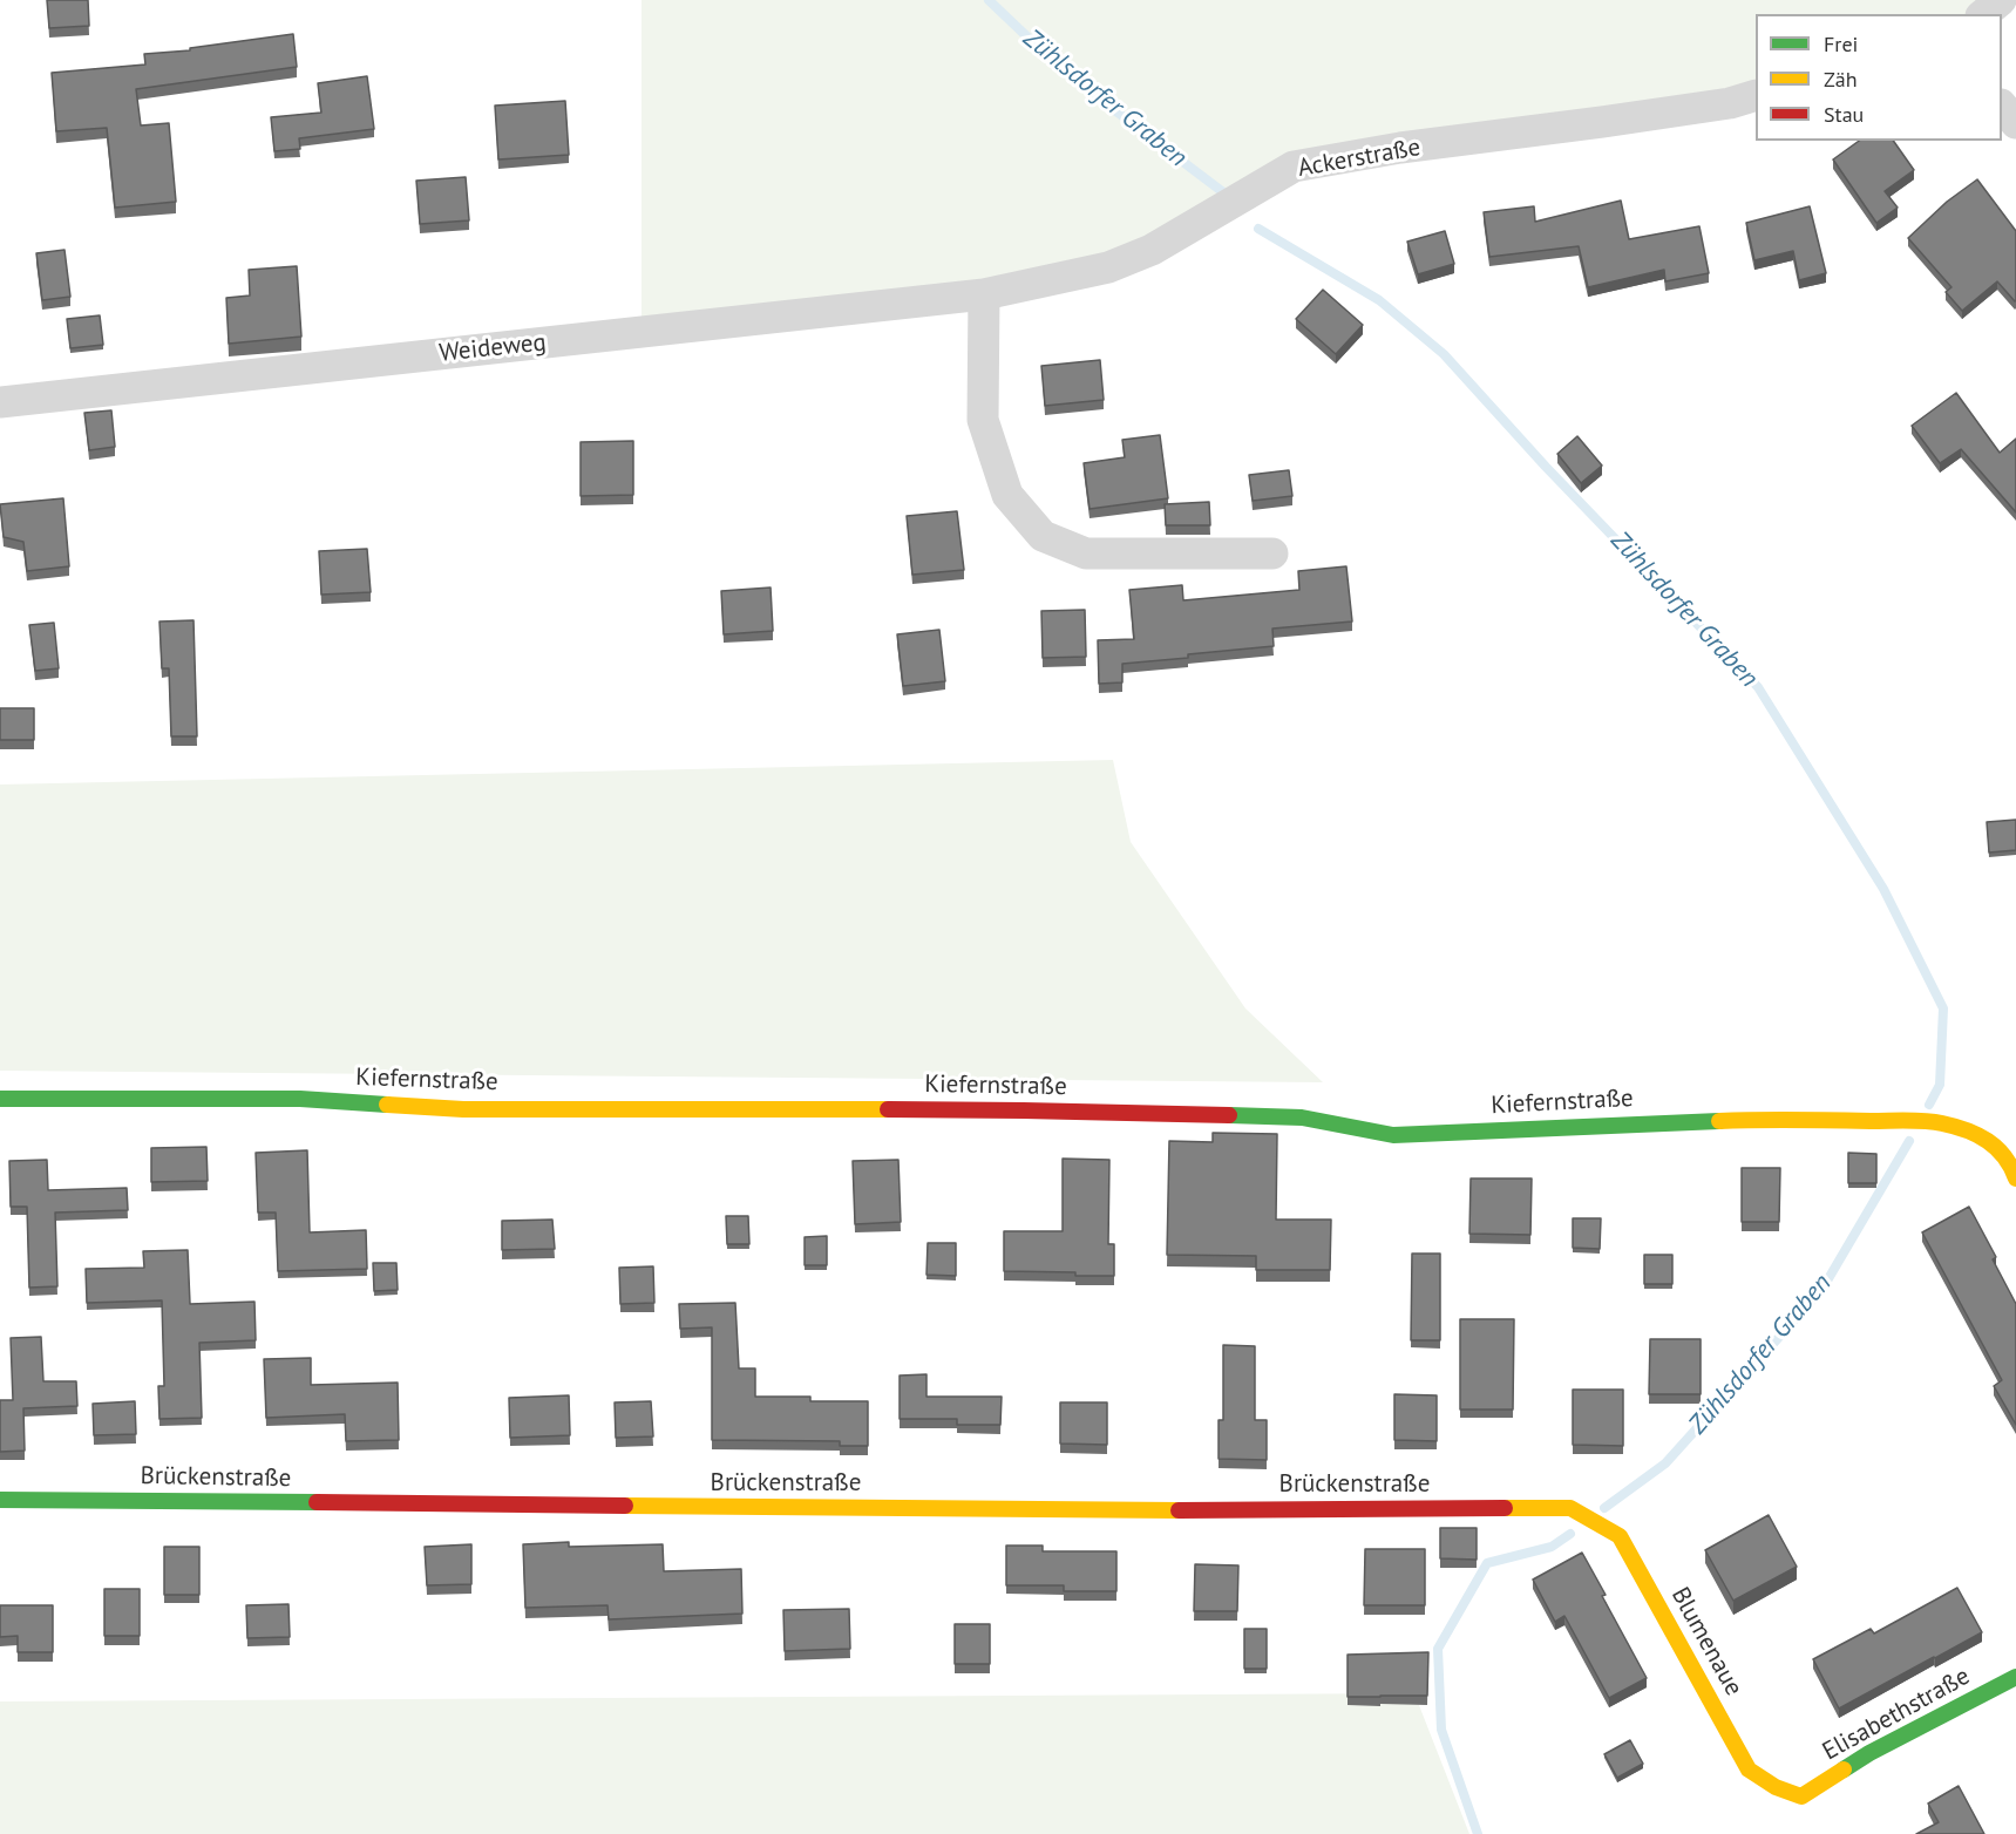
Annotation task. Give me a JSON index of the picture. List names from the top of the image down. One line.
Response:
{"streets":{"street":["Ackerstraße","Weideweg","Kiefernstraße","Brückenstraße","Blumenaue","Elisabethstraße"]},"crossings":[["Ackerstraße","Weideweg"],["Brückenstraße","Blumenaue"],["Blumenaue","Elisabethstraße"]],"water":["Zühlsdorfer Graben"],"legend":["Frei","Zäh","Stau"]}
